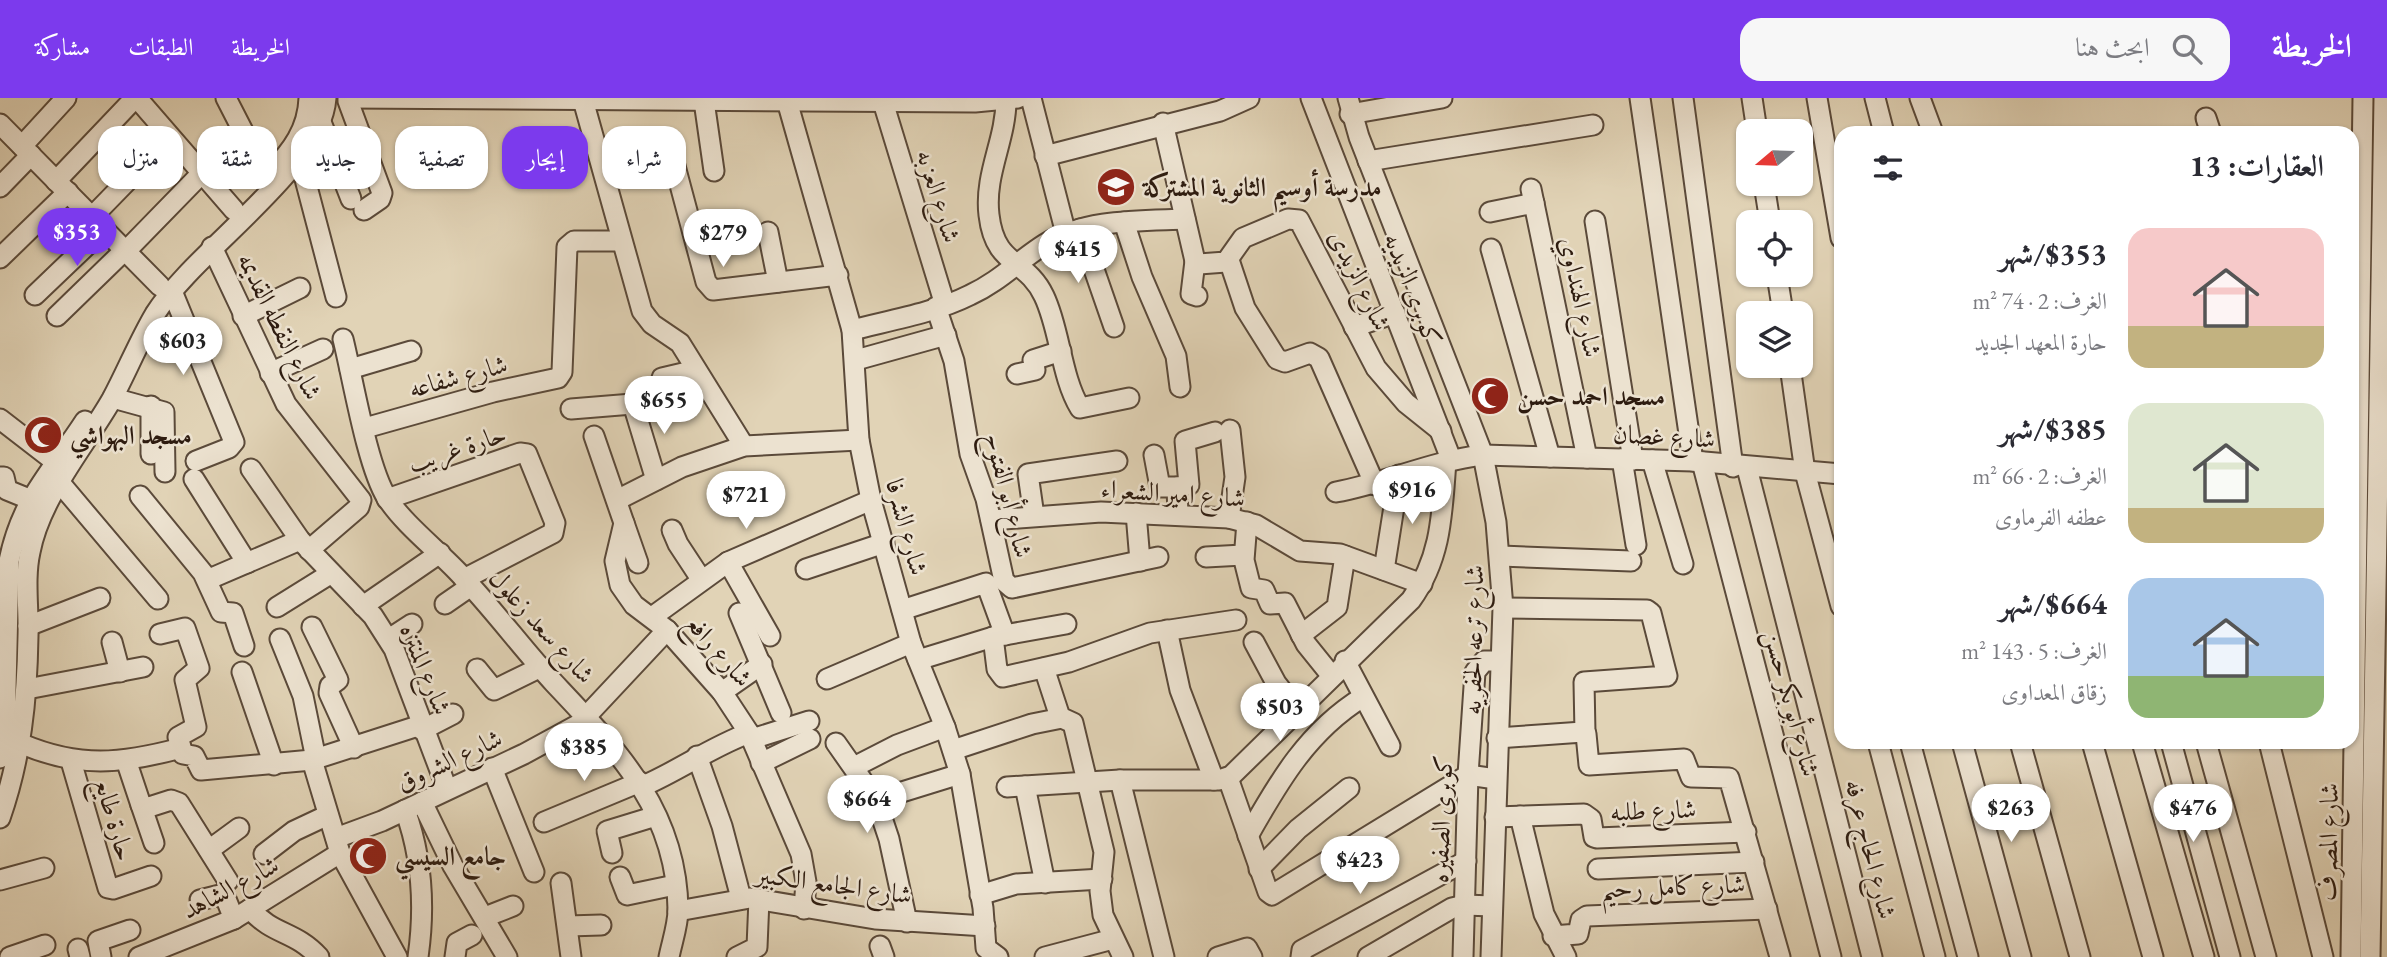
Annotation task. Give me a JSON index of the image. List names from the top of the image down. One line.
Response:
{"streets":{"street":["شارع العزبه","شارع الزيدى","كوبرى الزيديه","شارع الهنداوي","شارع النقطه القديمه","شارع شفاعه","شارع غصان","حارة غريب","شارع امير الشعراء","شارع أبو الفتوح","شارع الشرفا","شارع سعد زعلول","شارع ترعه الحفريه","شارع رافع","شارع المنتزه","شارع أبو بكر حسن","شارع الشروق","شارع طلبه","حارة طايع","كوبرى الصفيره","شارع المصرف","شارع الحاج عرفه","شارع الجامع الكبير","شارع كامل رحيم","شارع الشاهد"]},"crossings":[["شارع العزبه","شارع أبو الفتوح"],["شارع الزيدى","كوبرى الزيديه"],["كوبرى الزيديه","شارع غصان"],["شارع الهنداوي","شارع غصان"],["شارع النقطه القديمه","شارع المنتزه"],["شارع شفاعه","شارع سعد زعلول"],["شارع غصان","شارع ترعه الحفريه"],["شارع غصان","شارع أبو بكر حسن"],["شارع غصان","شارع الحاج عرفه"],["حارة غريب","شارع سعد زعلول"],["شارع امير الشعراء","شارع أبو الفتوح"],["شارع الشرفا","شارع الشروق"],["شارع الشرفا","شارع الجامع الكبير"],["شارع سعد زعلول","شارع الشروق"],["شارع سعد زعلول","شارع الجامع الكبير"],["شارع ترعه الحفريه","شارع طلبه"],["شارع ترعه الحفريه","كوبرى الصفيره"],["شارع رافع","شارع الشروق"],["شارع رافع","شارع الجامع الكبير"],["شارع المنتزه","شارع الشروق"],["شارع الشروق","شارع الشاهد"]],"places":{"school or university":["مدرسة أوسيم الثانوية المشتركة"],"mosque":["مسجد احمد حسن","مسجد البهواشي","جامع السيسي"]},"north":"left","page":{"header":"الخريطة","search":"ابحث هنا","nav":["الخريطة","الطبقات","مشاركة"],"chip":["شراء","إيجار","تصفية","جديد","شقة","منزل"],"heading":"العقارات: 13","price":["$353","$279","$415","$603","$655","$916","$721","$503","$385","$664","$263","$476","$423"],"list":[{"name":"$353/شهر","note":"الغرف: 2 · 74 m² · حارة المعهد الجديد"},{"name":"$385/شهر","note":"الغرف: 2 · 66 m² · عطفه الفرماوى"},{"name":"$664/شهر","note":"الغرف: 5 · 143 m² · زقاق المعداوى"}]}}
